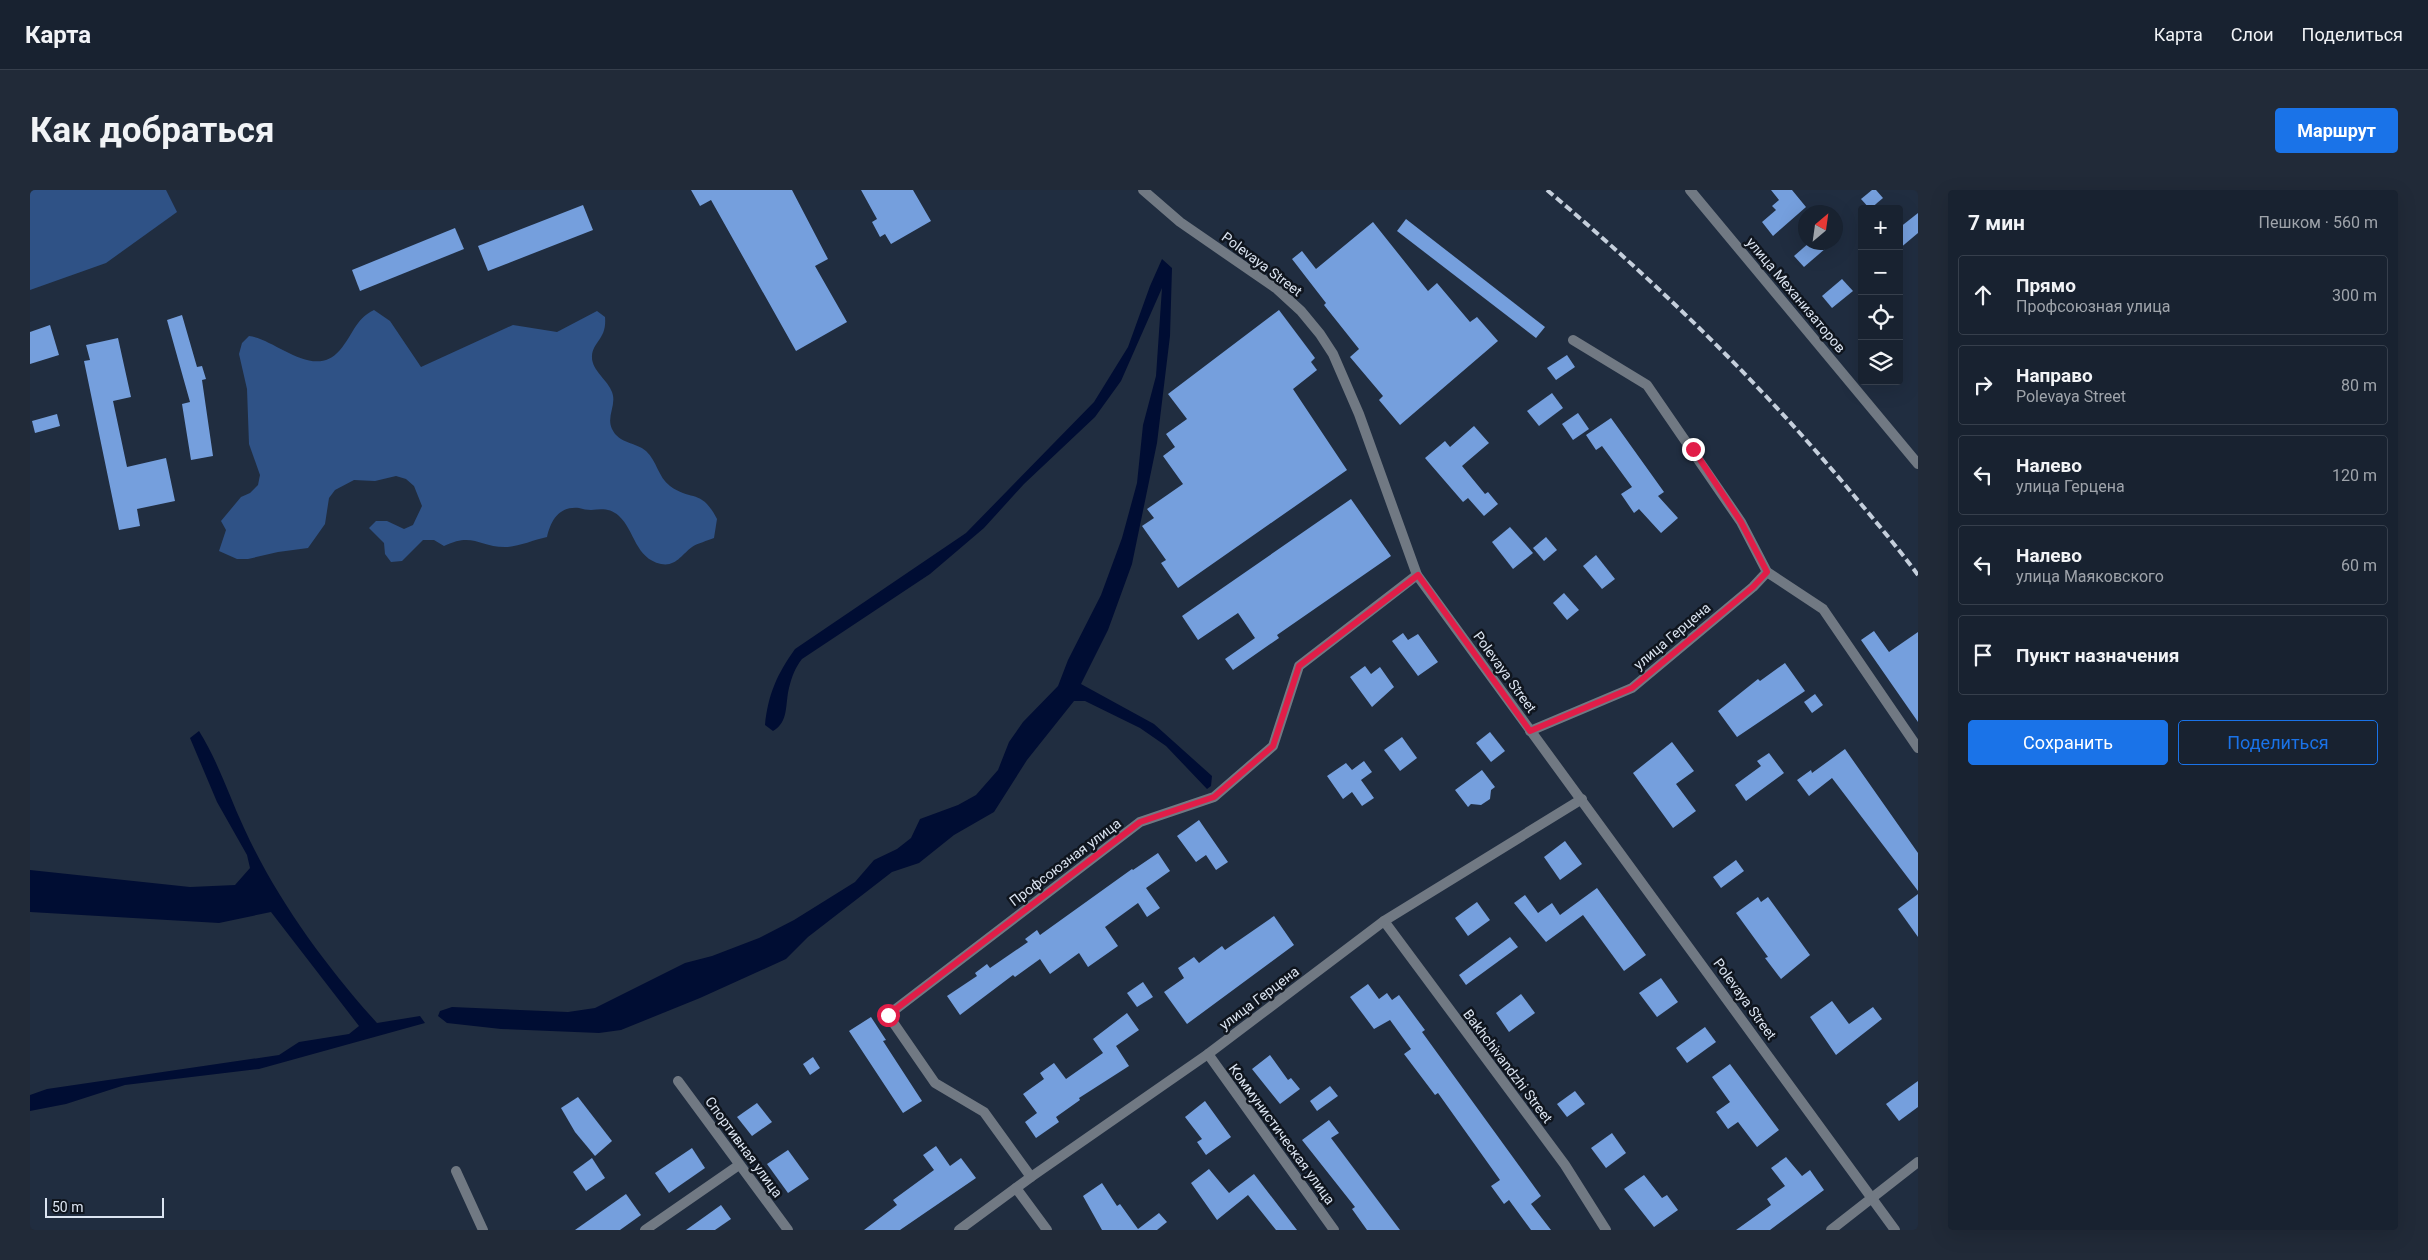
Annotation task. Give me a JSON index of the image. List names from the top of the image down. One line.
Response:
{"streets":{"street":["Polevaya Street","улица Механизаторов","улица Герцена","Профсоюзная улица","Bakhchivandzhi Street","Коммунистическая улица","Спортивная улица"]},"crossings":[["Polevaya Street","улица Герцена"],["Polevaya Street","Профсоюзная улица"],["улица Герцена","Профсоюзная улица"],["улица Герцена","Bakhchivandzhi Street"],["улица Герцена","Коммунистическая улица"]],"scale_bar":"50 m","north":"top right","page":{"header":"Карта","nav":["Карта","Слои","Поделиться"],"buttons":["Маршрут",["Сохранить","Поделиться"]],"title":"Как добраться","heading":["7 мин","Пешком · 560 m"],"map_buttons":["+","−"],"list":[["Прямо","Профсоюзная улица","300 m"],["Направо","Polevaya Street","80 m"],["Налево","улица Герцена","120 m"],["Налево","улица Маяковского","60 m"],"Пункт назначения"],"scale":"50 m"}}
